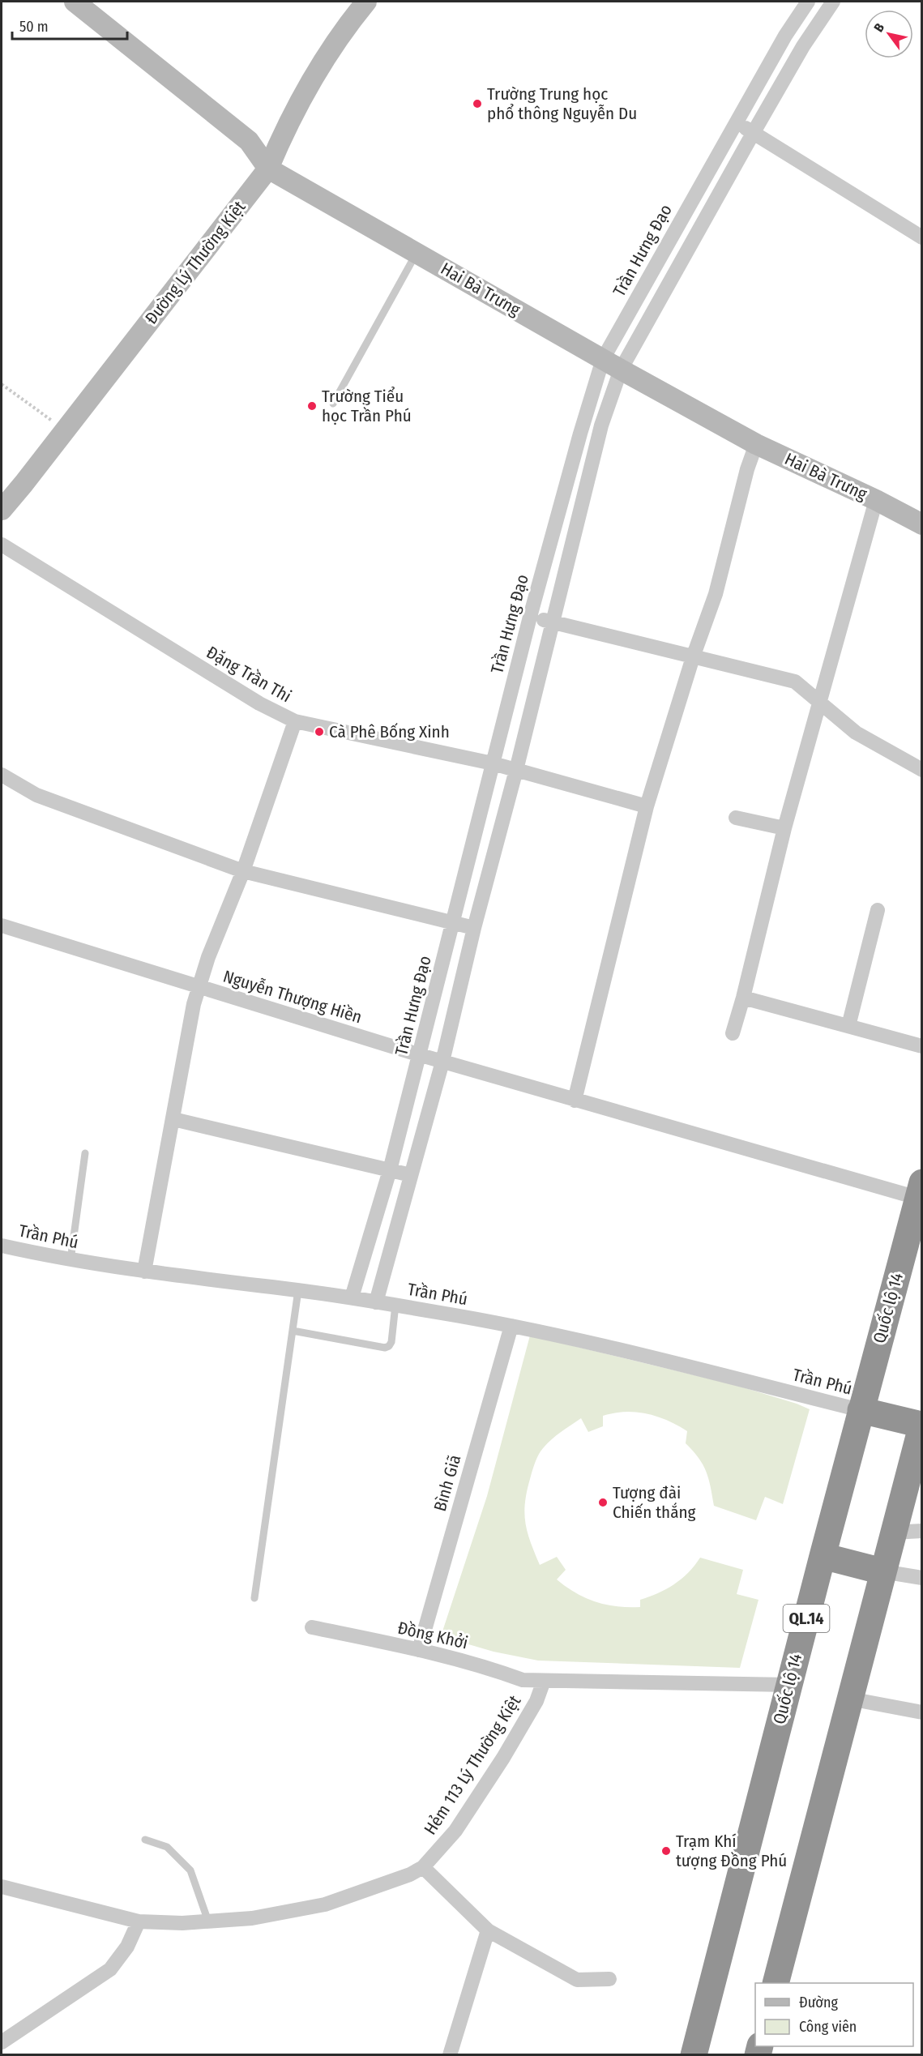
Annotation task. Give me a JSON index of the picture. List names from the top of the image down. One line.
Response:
{"streets":{"highway":["Quốc lộ 14","QL.14"],"street":["Trần Hưng Đạo","Đường Lý Thường Kiệt","Hai Bà Trưng","Đặng Trần Thi","Nguyễn Thượng Hiền","Trần Phú","Bình Giã","Đồng Khởi","Hẻm 113 Lý Thường Kiệt"]},"crossings":[["Trần Hưng Đạo","Hai Bà Trưng"],["Trần Hưng Đạo","Đặng Trần Thi"],["Trần Hưng Đạo","Nguyễn Thượng Hiền"],["Trần Hưng Đạo","Trần Phú"],["Đường Lý Thường Kiệt","Hai Bà Trưng"],["Nguyễn Thượng Hiền","Quốc lộ 14"],["Trần Phú","Quốc lộ 14"],["Trần Phú","Bình Giã"],["Quốc lộ 14","Đồng Khởi"],["Bình Giã","Đồng Khởi"],["Đồng Khởi","Hẻm 113 Lý Thường Kiệt"]],"places":["Trường Trung học phổ thông Nguyễn Du","Trường Tiểu học Trần Phú","Cà Phê Bống Xinh","Tượng đài Chiến thắng","Trạm Khí tượng Đồng Phú"],"legend":["Đường","Công viên"],"scale_bar":"50 m","north":"top left"}
